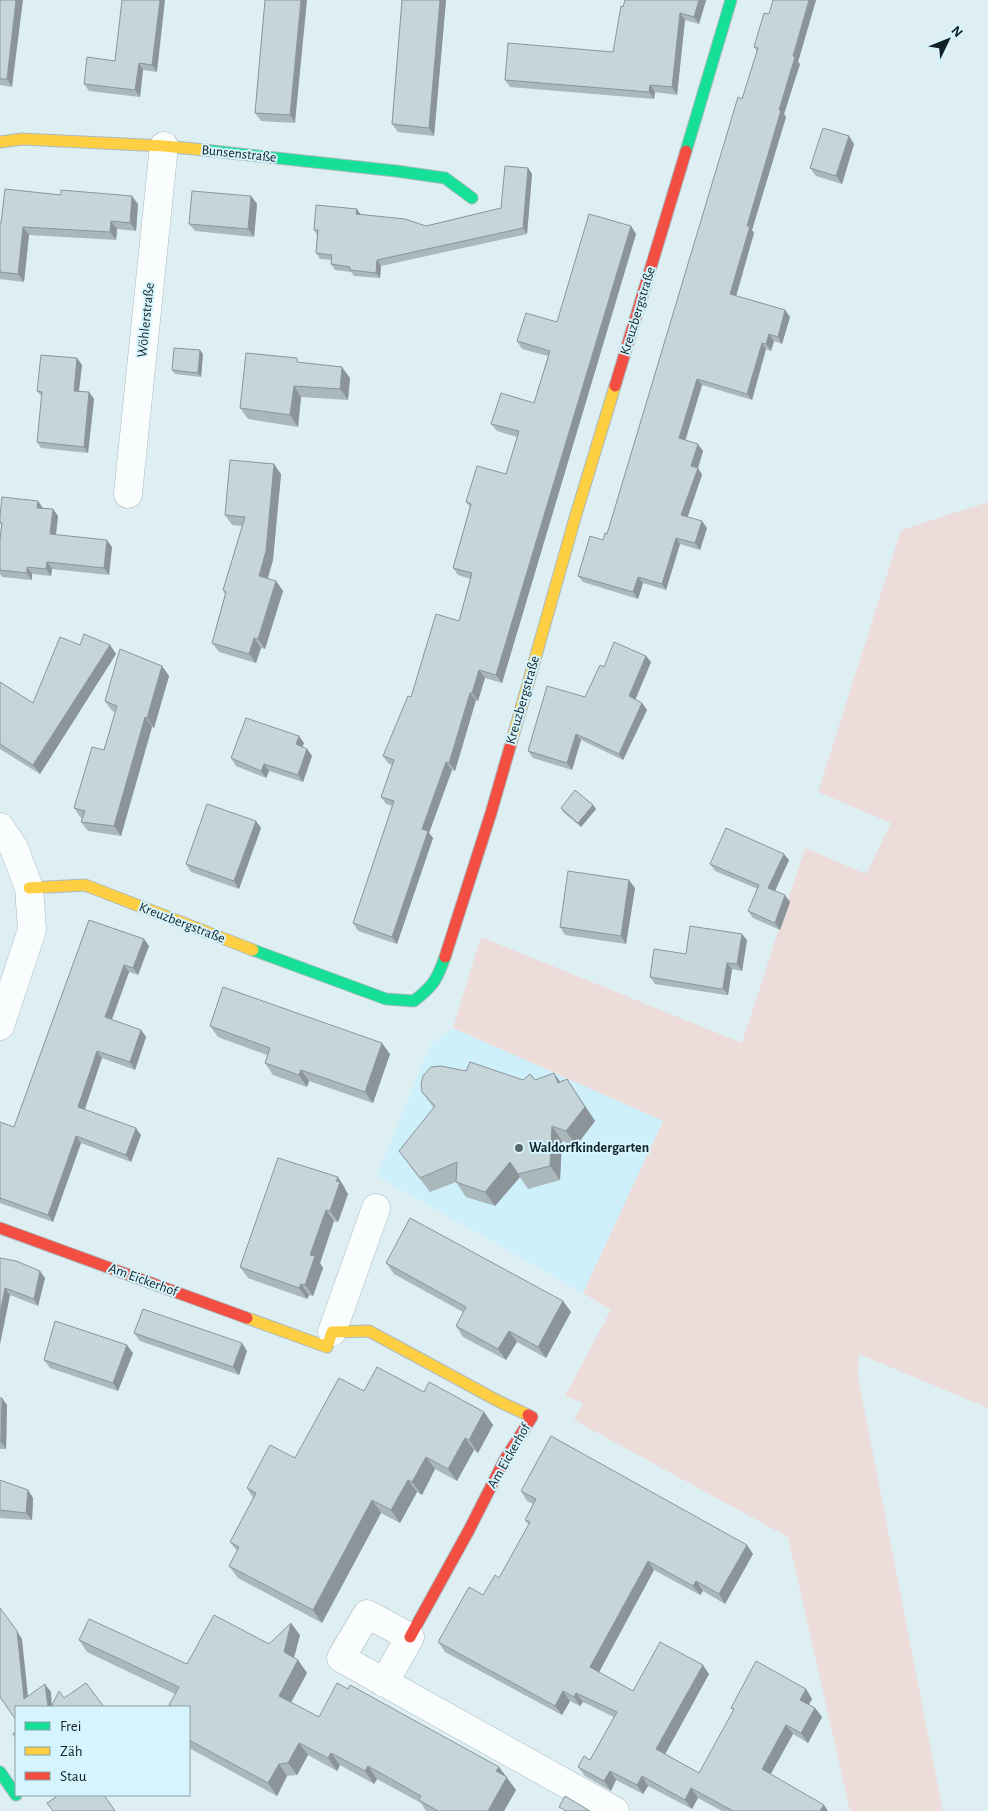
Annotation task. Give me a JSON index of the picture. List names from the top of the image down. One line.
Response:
{"streets":{"street":["Bunsenstraße","Kreuzbergstraße","Wöhlerstraße","Am Eickerhof"]},"crossings":[["Bunsenstraße","Wöhlerstraße"]],"places":["Waldorfkindergarten"],"legend":["Frei","Zäh","Stau"],"north":"top right"}
